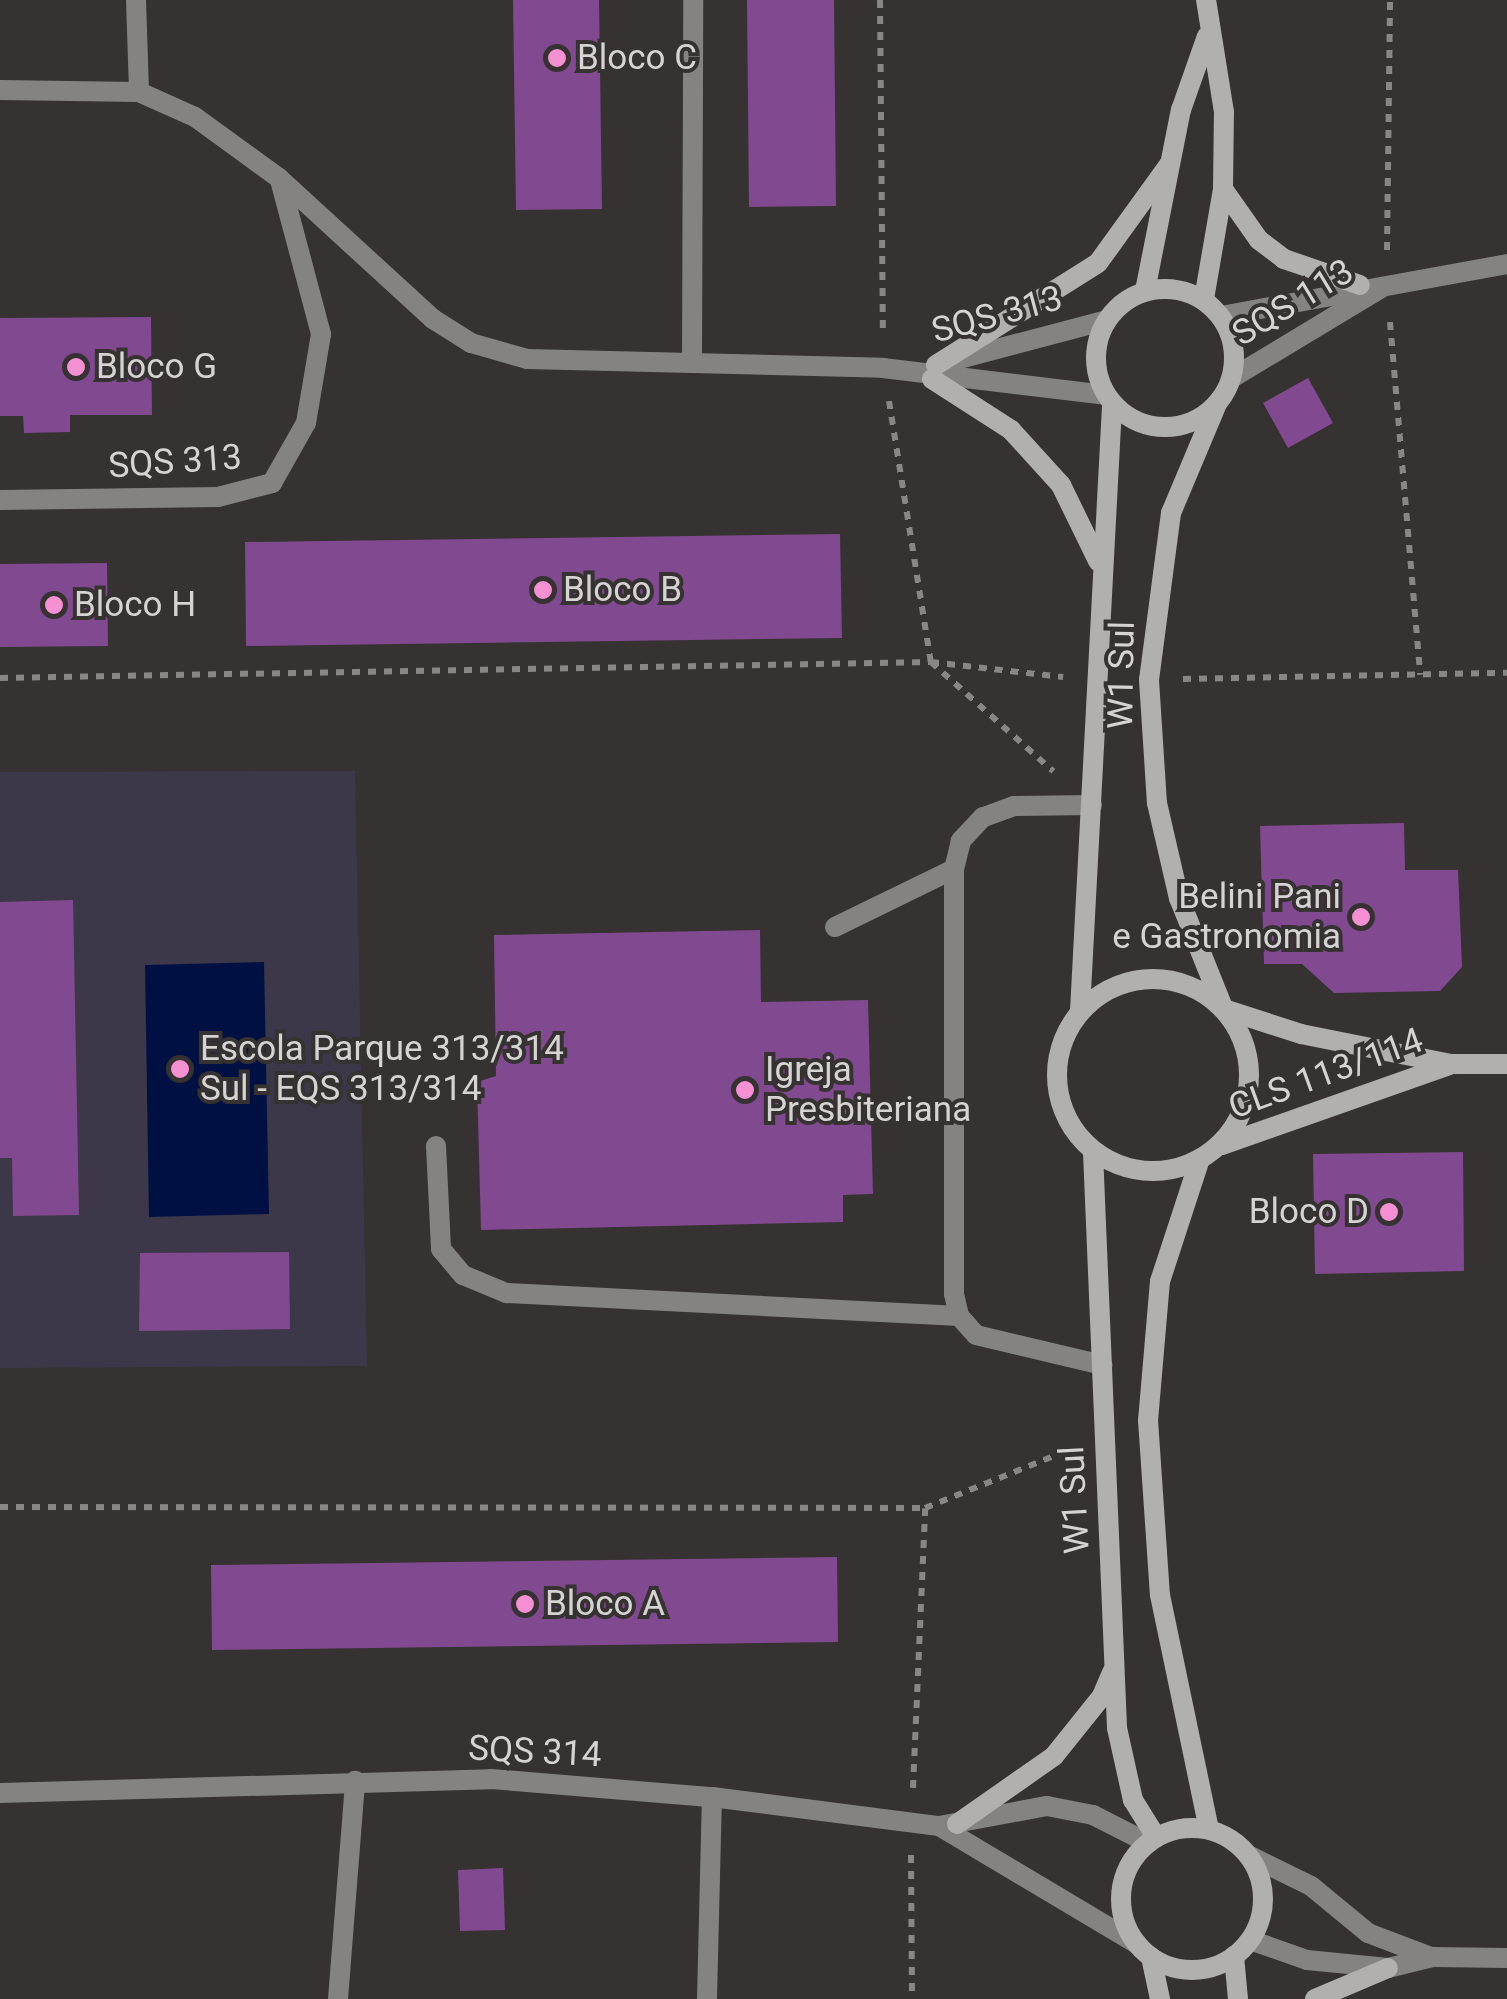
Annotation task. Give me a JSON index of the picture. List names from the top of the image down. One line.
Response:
{"streets":{"street":["SQS 113","SQS 313","W1 Sul","CLS 113/114","SQS 314"]},"crossings":[["SQS 113","SQS 313"],["SQS 113","W1 Sul"],["SQS 313","W1 Sul"],["W1 Sul","CLS 113/114"],["W1 Sul","SQS 314"]],"places":["Bloco C","Bloco G","Bloco B","Bloco H","Belini Pani e Gastronomia","Escola Parque 313/314 Sul - EQS 313/314","Igreja Presbiteriana","Bloco D","Bloco A"]}
